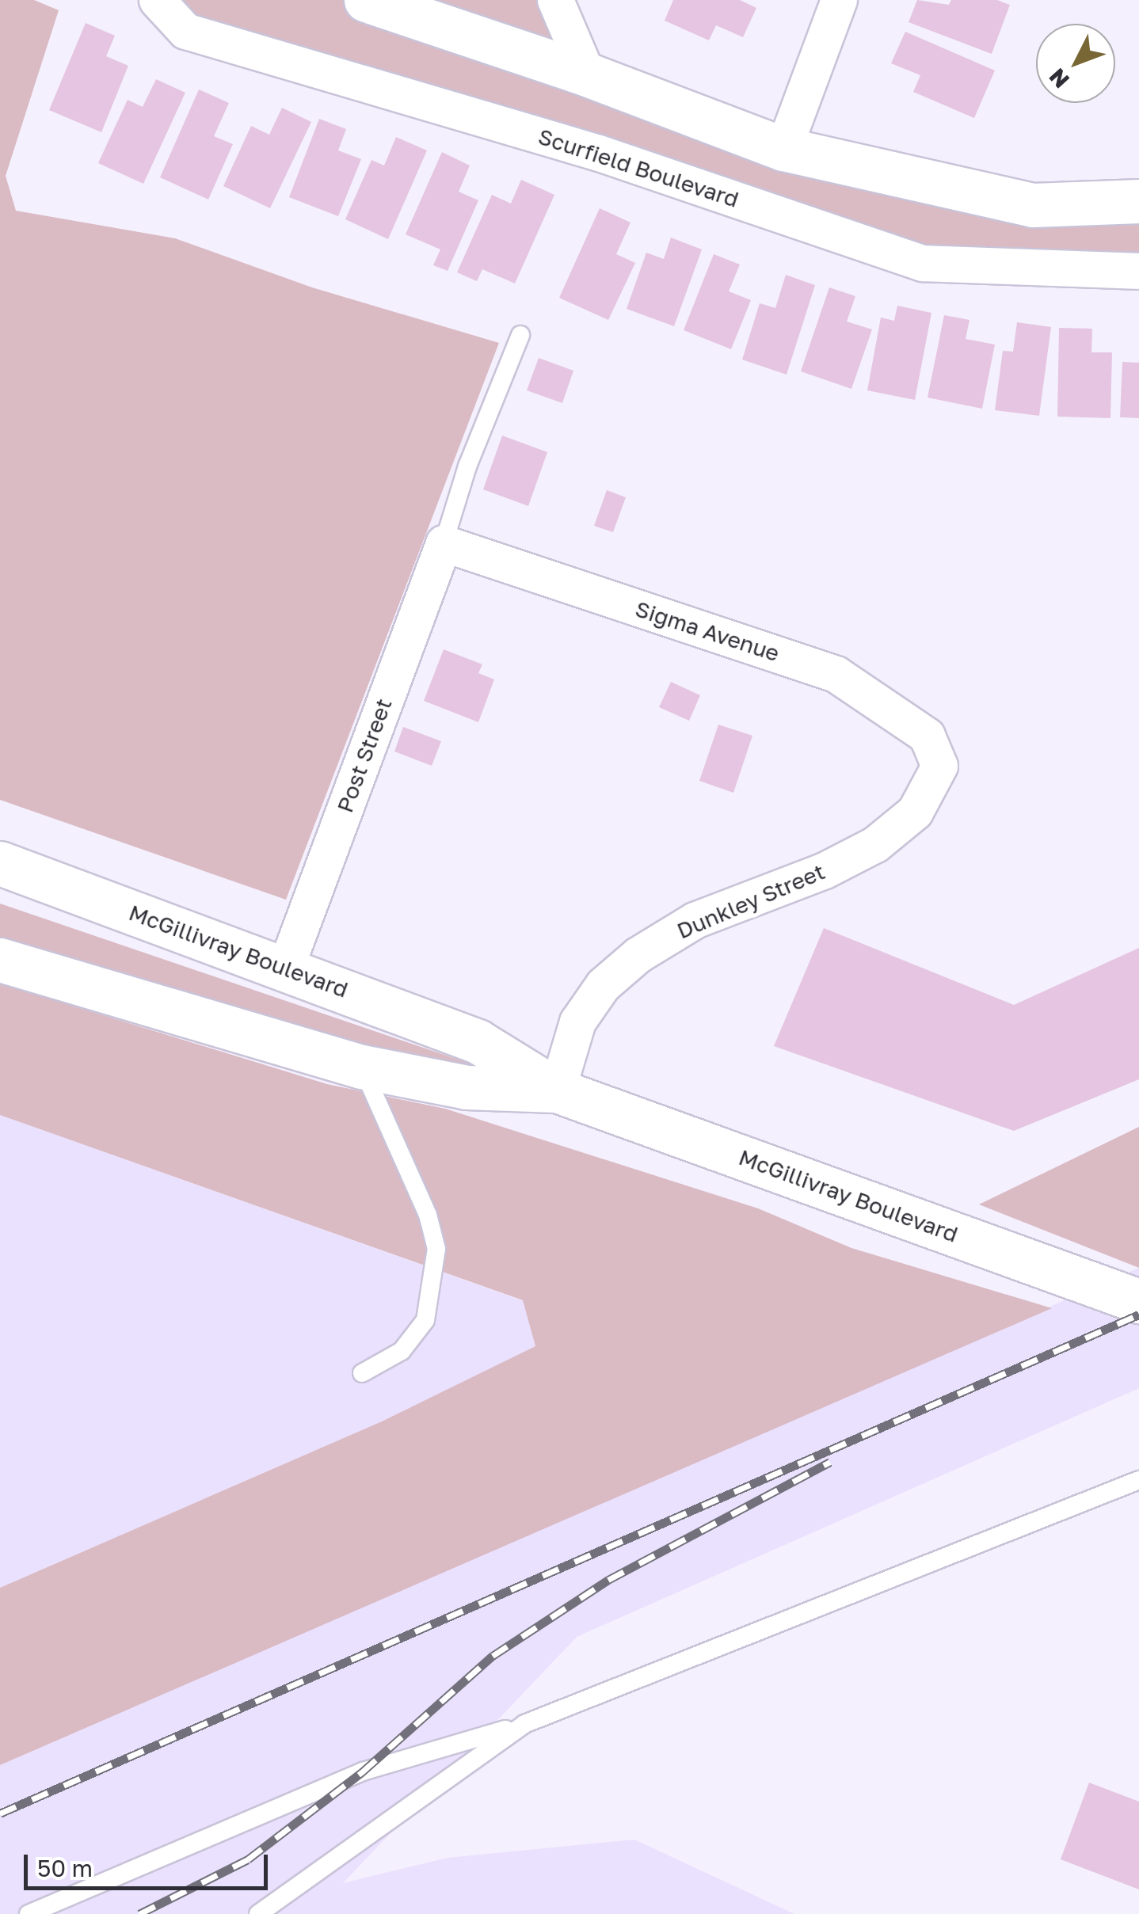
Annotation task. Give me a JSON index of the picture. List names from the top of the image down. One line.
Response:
{"streets":{"main road":["McGillivray Boulevard"],"street":["Scurfield Boulevard","Sigma Avenue","Post Street","Dunkley Street"]},"crossings":[["Sigma Avenue","Post Street"],["Sigma Avenue","Dunkley Street"],["Post Street","McGillivray Boulevard"],["Dunkley Street","McGillivray Boulevard"]],"scale_bar":"50 m","north":"bottom left"}
